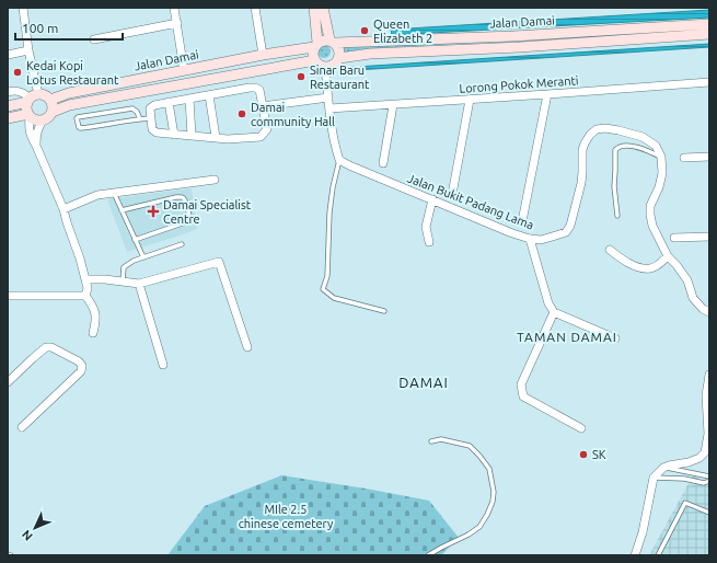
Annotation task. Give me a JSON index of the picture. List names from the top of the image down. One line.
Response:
{"streets":{"main road":["Jalan Damai"],"street":["Lorong Pokok Meranti","Jalan Bukit Padang Lama"]},"districts":["TAMAN DAMAI","DAMAI"],"parks":["MIle 2.5 chinese cemetery"],"places":{"other":["Queen Elizabeth 2","Kedai Kopi Lotus Restaurant","Sinar Baru Restaurant","Damai community Hall","SK"],"health":["Damai Specialist Centre"]},"scale_bar":"100 m","north":"bottom left"}
